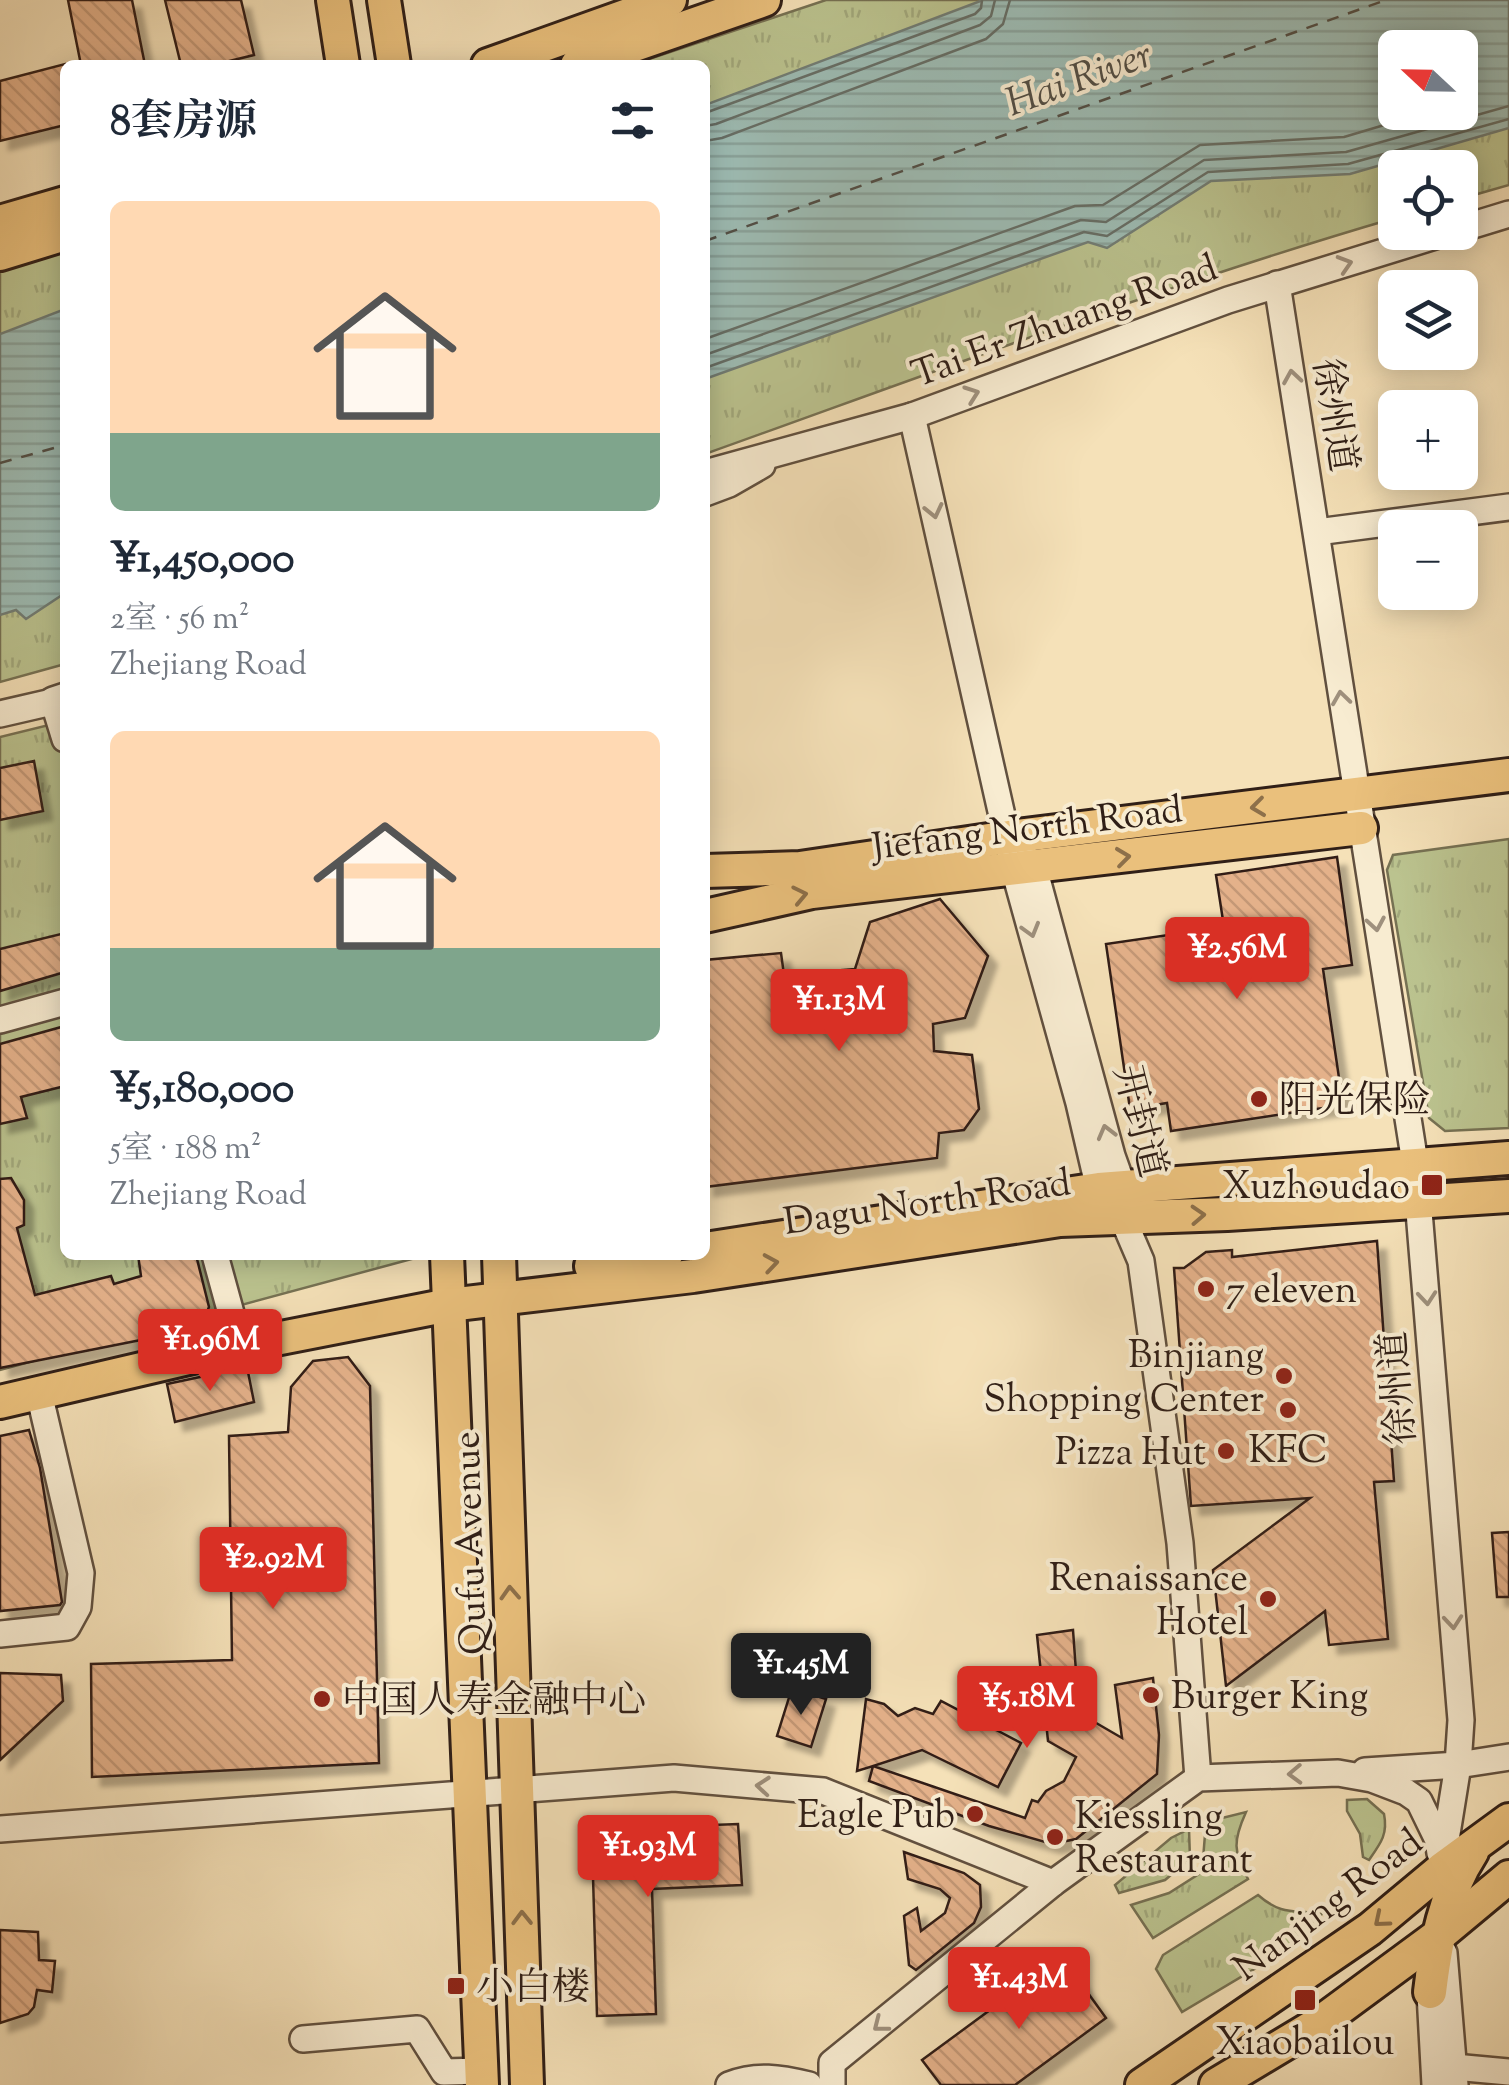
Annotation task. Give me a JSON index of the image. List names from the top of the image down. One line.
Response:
{"streets":{"main road":["Jiefang North Road","Dagu North Road","Qufu Avenue","Nanjing Road"],"street":["Tai Er Zhuang Road","徐州道","开封道"]},"crossings":[["Tai Er Zhuang Road","徐州道"],["Tai Er Zhuang Road","开封道"],["徐州道","Jiefang North Road"],["徐州道","Dagu North Road"],["徐州道","Nanjing Road"],["Jiefang North Road","开封道"],["开封道","Dagu North Road"],["Dagu North Road","Qufu Avenue"]],"one_way":["Tai Er Zhuang Road"],"water":["Hai River"],"places":{"other":["阳光保险","7 eleven","Binjiang Shopping Center","KFC","Pizza Hut","Renaissance Hotel","Burger King","中国人寿金融中心","Eagle Pub","Kiessling Restaurant"],"transit":["Xuzhoudao","小白楼","Xiaobailou"]},"north":"left","page":{"map_buttons":["+","−"],"heading":"8套房源","list":[{"name":"¥1,450,000","note":"2室 · 56 m² · Zhejiang Road"},{"name":"¥5,180,000","note":"5室 · 188 m² · Zhejiang Road"}],"price":["¥2.56M","¥1.13M","¥1.96M","¥2.92M","¥1.45M","¥5.18M","¥1.93M","¥1.43M"]}}
